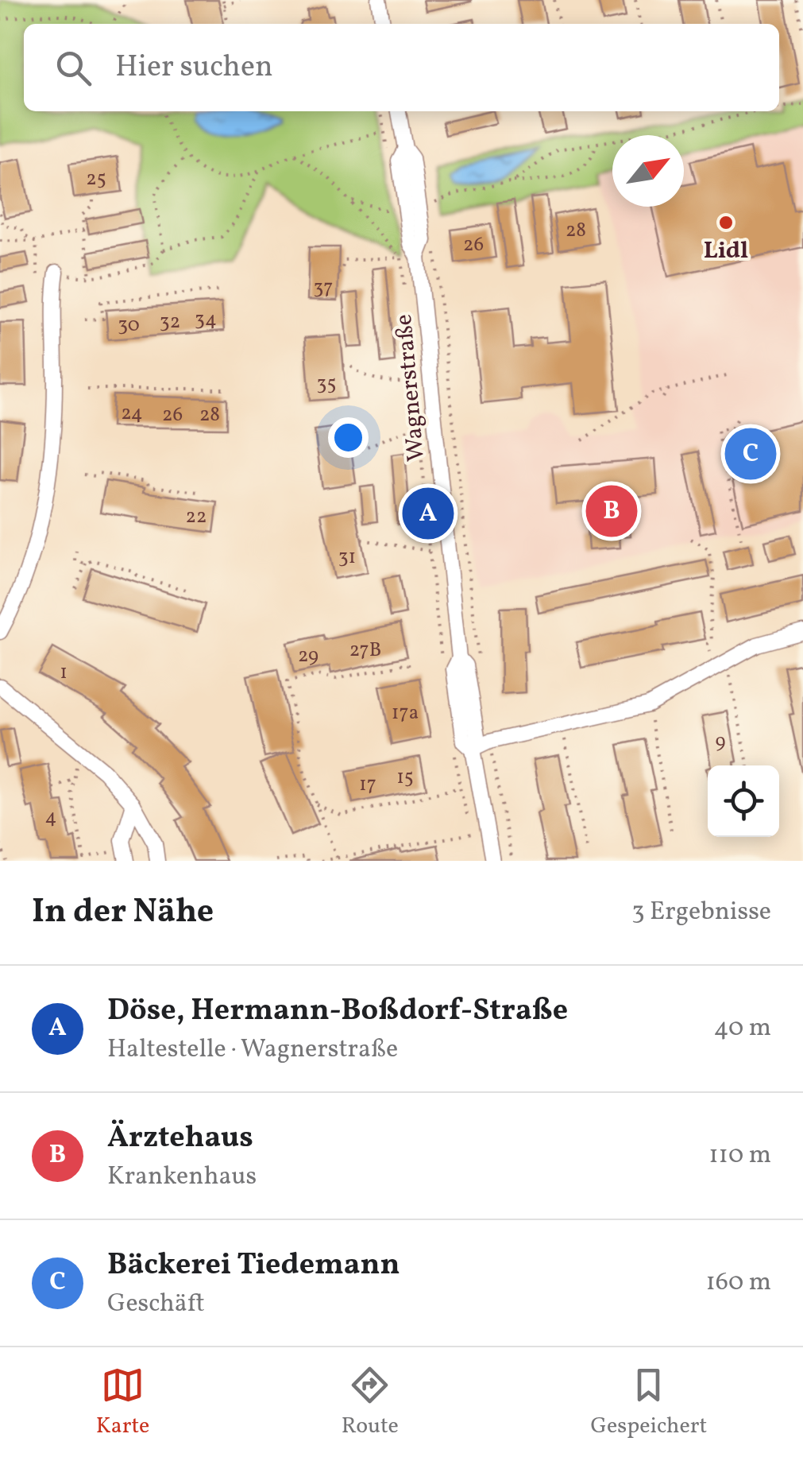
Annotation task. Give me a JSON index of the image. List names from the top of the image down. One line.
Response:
{"streets":{"street":["Wagnerstraße"]},"places":["Lidl"],"house_numbers":["25","28","26","37","34","32","30","35","24","26","28","22","31","27B","29","1","17a","9","15","17","4"],"north":"top right","page":{"search":"Hier suchen","pins":["C","B","A"],"heading":["In der Nähe","3 Ergebnisse"],"list":[{"mark":"A","name":"Döse, Hermann-Boßdorf-Straße","note":"Haltestelle · Wagnerstraße","value":"40 m"},{"mark":"B","name":"Ärztehaus","note":"Krankenhaus","value":"110 m"},{"mark":"C","name":"Bäckerei Tiedemann","note":"Geschäft","value":"160 m"}],"nav":["Karte","Route","Gespeichert"]}}
